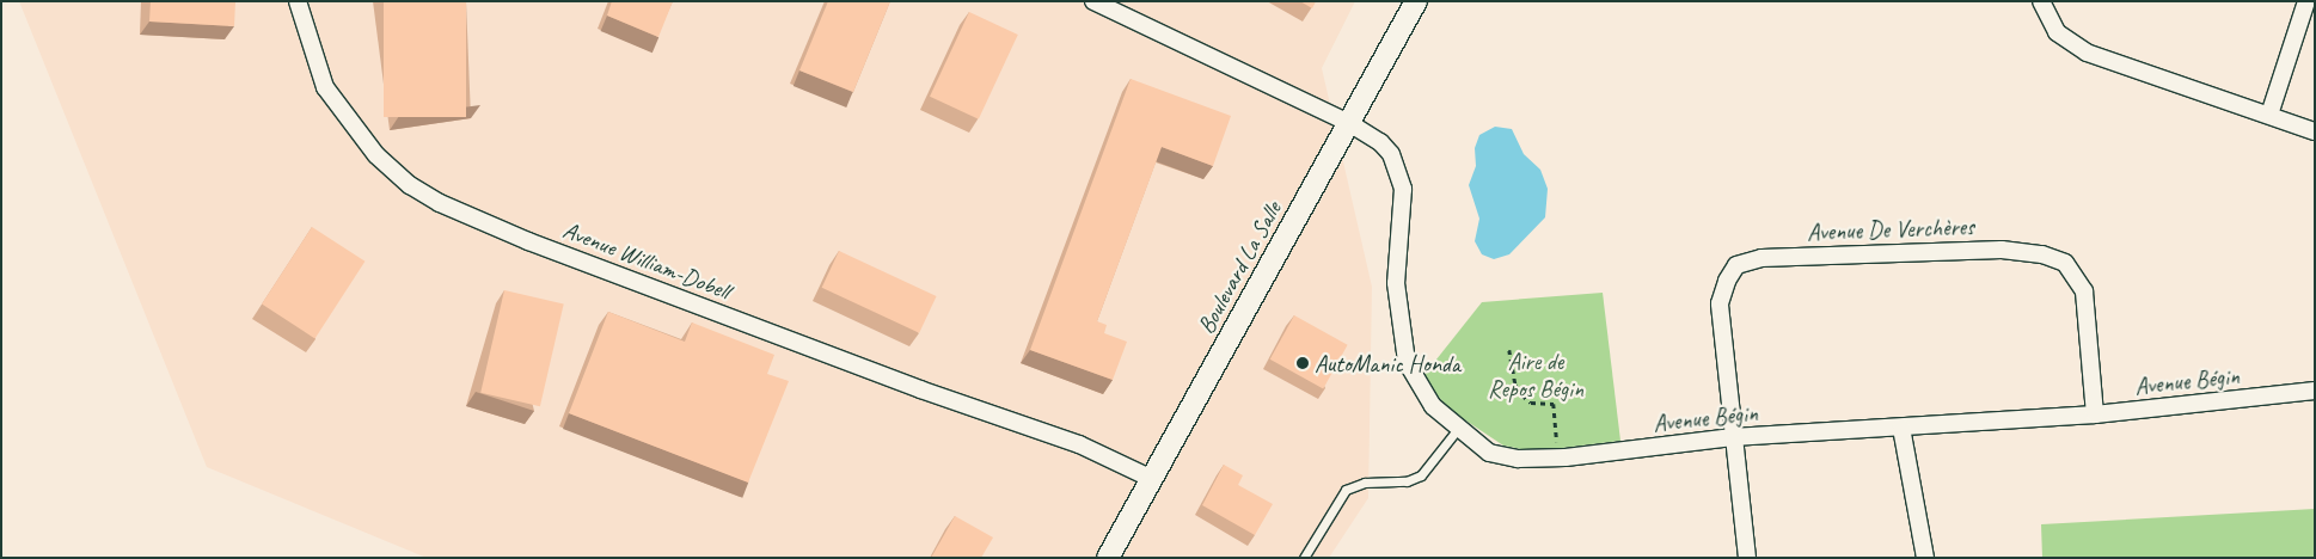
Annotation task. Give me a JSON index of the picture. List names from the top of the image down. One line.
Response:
{"streets":{"street":["Avenue De Verchères","Avenue William-Dobell","Boulevard La Salle","Avenue Bégin"]},"crossings":[["Avenue De Verchères","Avenue Bégin"],["Avenue William-Dobell","Boulevard La Salle"],["Boulevard La Salle","Avenue Bégin"]],"parks":["Aire de Repos Bégin"],"places":["AutoManic Honda"]}
